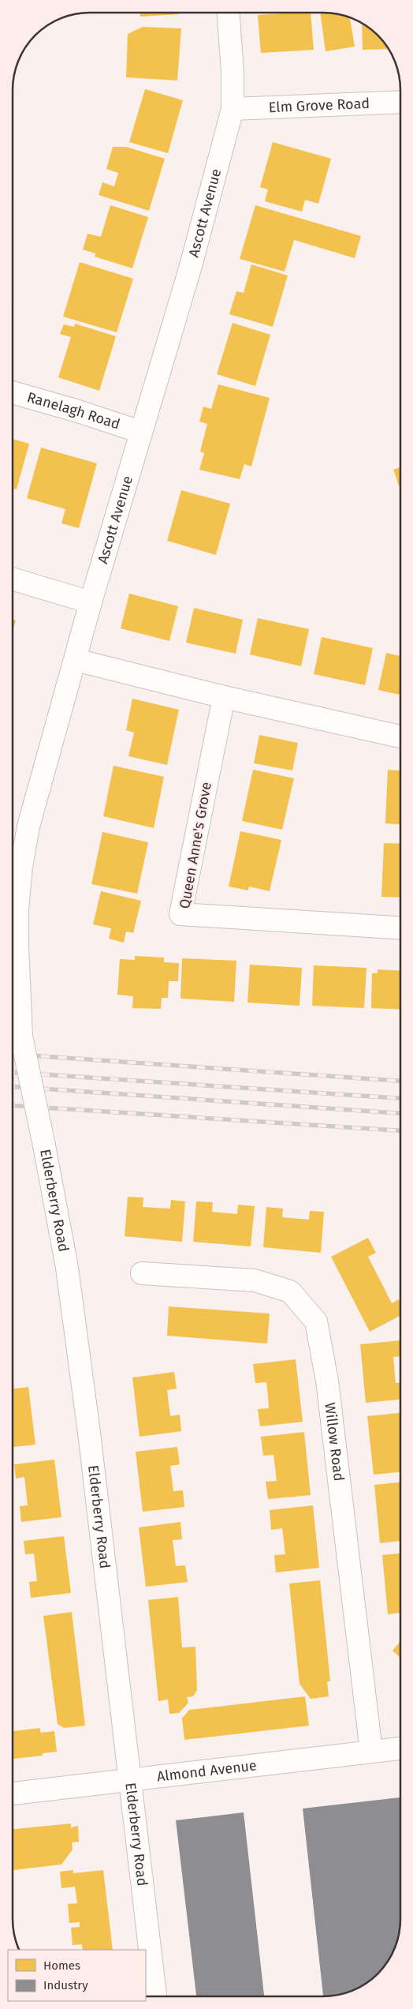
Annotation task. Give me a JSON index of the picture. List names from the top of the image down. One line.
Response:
{"streets":{"street":["Elm Grove Road","Ascott Avenue","Ranelagh Road","Queen Anne's Grove","Elderberry Road","Willow Road","Almond Avenue"]},"crossings":[["Elm Grove Road","Ascott Avenue"],["Ascott Avenue","Ranelagh Road"],["Ascott Avenue","Elderberry Road"],["Elderberry Road","Almond Avenue"],["Willow Road","Almond Avenue"]],"legend":["Homes","Industry"]}
